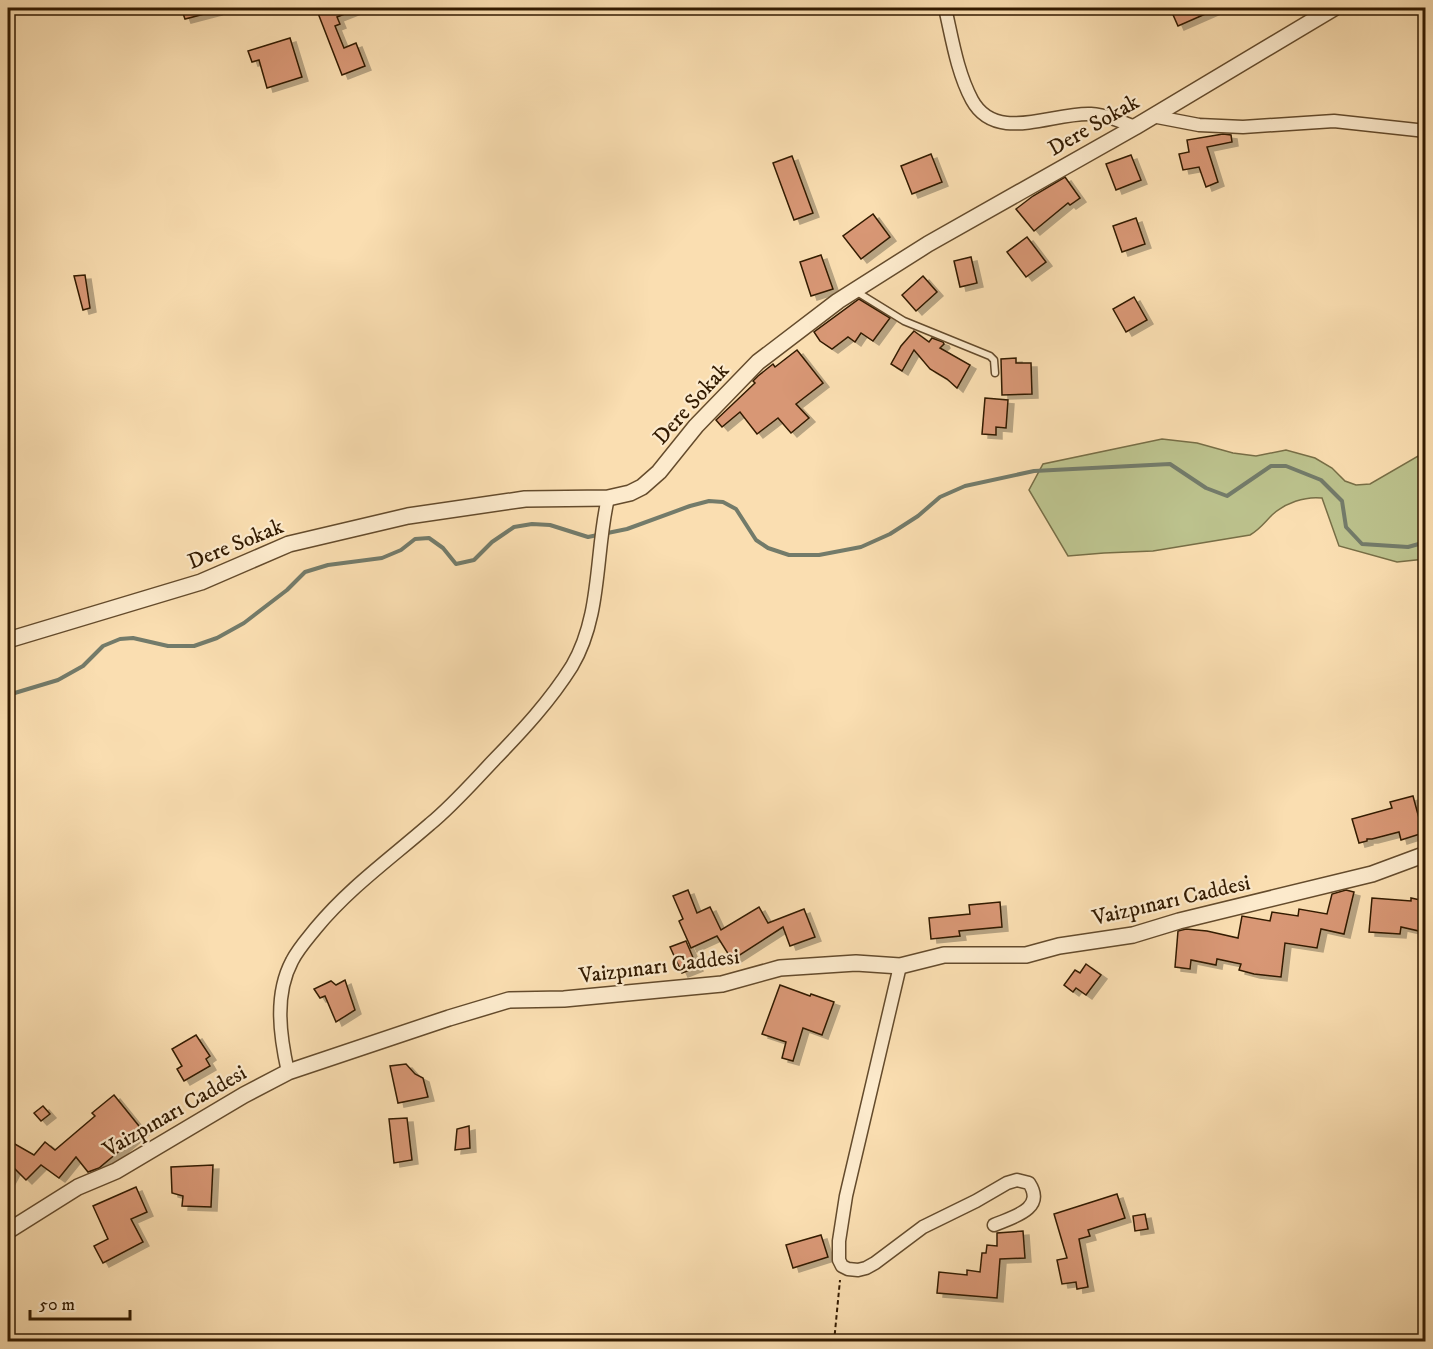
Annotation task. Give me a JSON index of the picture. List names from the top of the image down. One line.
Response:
{"streets":{"street":["Dere Sokak","Vaizpınarı Caddesi"]},"scale_bar":"50 m"}
